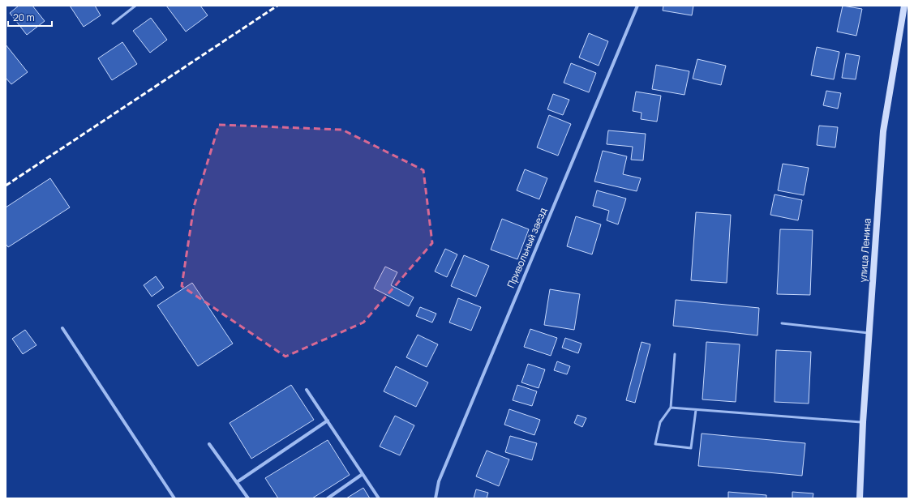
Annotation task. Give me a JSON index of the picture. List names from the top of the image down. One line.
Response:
{"streets":{"main road":["улица Ленина"],"street":["Привольный заезд"]},"scale_bar":"20 m"}
